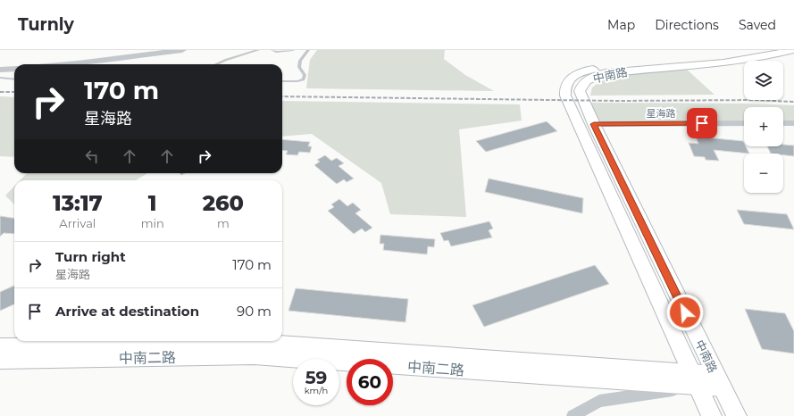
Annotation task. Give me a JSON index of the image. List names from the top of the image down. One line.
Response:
{"streets":{"main road":["中南路","中南二路"],"street":["星海路"]},"crossings":[["中南路","星海路"],["中南路","中南二路"]],"page":{"header":"Turnly","nav":["Map","Directions","Saved"],"map_buttons":["+","−"],"turn":["170 m","星海路"],"eta":["13:17","Arrival","1","min","260","m"],"list":[{"name":"Turn right","note":"星海路","value":"170 m"},{"name":"Arrive at destination","value":"90 m"}],"speed":"59 km/h","limit":"60"}}
